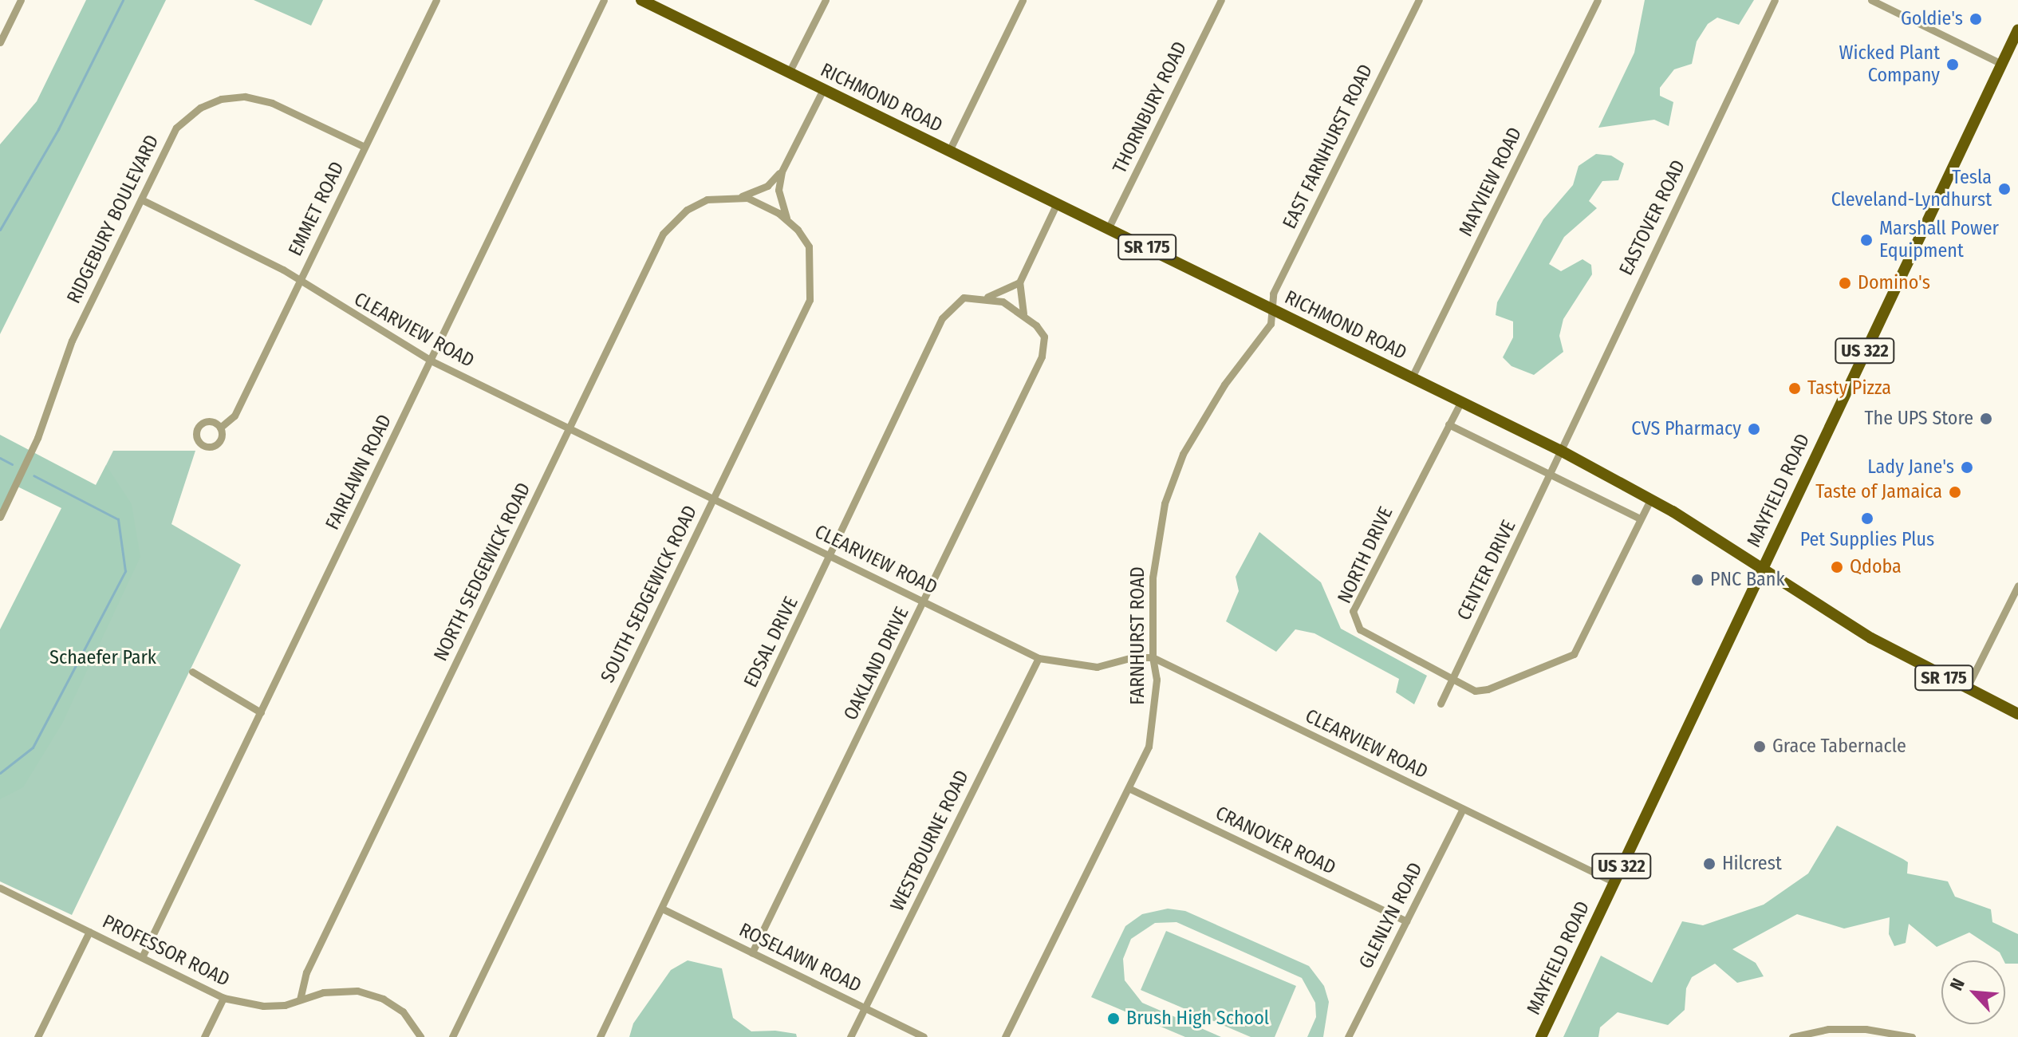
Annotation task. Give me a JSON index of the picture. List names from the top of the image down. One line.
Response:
{"streets":{"main road":["RICHMOND ROAD","SR 175","US 322","MAYFIELD ROAD"],"street":["THORNBURY ROAD","EAST FARNHURST ROAD","MAYVIEW ROAD","EMMET ROAD","EASTOVER ROAD","RIDGEBURY BOULEVARD","CLEARVIEW ROAD","FAIRLAWN ROAD","NORTH DRIVE","CENTER DRIVE","NORTH SEDGEWICK ROAD","SOUTH SEDGEWICK ROAD","FARNHURST ROAD","EDSAL DRIVE","OAKLAND DRIVE","WESTBOURNE ROAD","CRANOVER ROAD","GLENLYN ROAD","PROFESSOR ROAD","ROSELAWN ROAD"]},"crossings":[["RICHMOND ROAD","THORNBURY ROAD"],["RICHMOND ROAD","EAST FARNHURST ROAD"],["RICHMOND ROAD","MAYVIEW ROAD"],["RICHMOND ROAD","EASTOVER ROAD"],["RICHMOND ROAD","MAYFIELD ROAD"],["RICHMOND ROAD","NORTH DRIVE"],["RICHMOND ROAD","CENTER DRIVE"],["RICHMOND ROAD","FARNHURST ROAD"],["EAST FARNHURST ROAD","FARNHURST ROAD"],["EMMET ROAD","RIDGEBURY BOULEVARD"],["EMMET ROAD","CLEARVIEW ROAD"],["EASTOVER ROAD","CENTER DRIVE"],["RIDGEBURY BOULEVARD","CLEARVIEW ROAD"],["CLEARVIEW ROAD","FAIRLAWN ROAD"],["CLEARVIEW ROAD","MAYFIELD ROAD"],["CLEARVIEW ROAD","NORTH SEDGEWICK ROAD"],["CLEARVIEW ROAD","SOUTH SEDGEWICK ROAD"],["CLEARVIEW ROAD","FARNHURST ROAD"],["CLEARVIEW ROAD","EDSAL DRIVE"],["CLEARVIEW ROAD","OAKLAND DRIVE"],["CLEARVIEW ROAD","WESTBOURNE ROAD"],["CLEARVIEW ROAD","GLENLYN ROAD"],["FAIRLAWN ROAD","PROFESSOR ROAD"],["NORTH DRIVE","CENTER DRIVE"],["NORTH SEDGEWICK ROAD","SOUTH SEDGEWICK ROAD"],["NORTH SEDGEWICK ROAD","PROFESSOR ROAD"],["FARNHURST ROAD","CRANOVER ROAD"],["EDSAL DRIVE","OAKLAND DRIVE"],["EDSAL DRIVE","ROSELAWN ROAD"],["OAKLAND DRIVE","ROSELAWN ROAD"],["WESTBOURNE ROAD","ROSELAWN ROAD"],["CRANOVER ROAD","GLENLYN ROAD"]],"parks":["Schaefer Park"],"places":["Goldie's","Wicked Plant Company","Tesla Cleveland-Lyndhurst","Marshall Power Equipment","Domino's","Tasty Pizza","The UPS Store","CVS Pharmacy","Lady Jane's","Taste of Jamaica","Pet Supplies Plus","Qdoba","PNC Bank","Grace Tabernacle","Hilcrest","Brush High School"],"north":"top left"}
